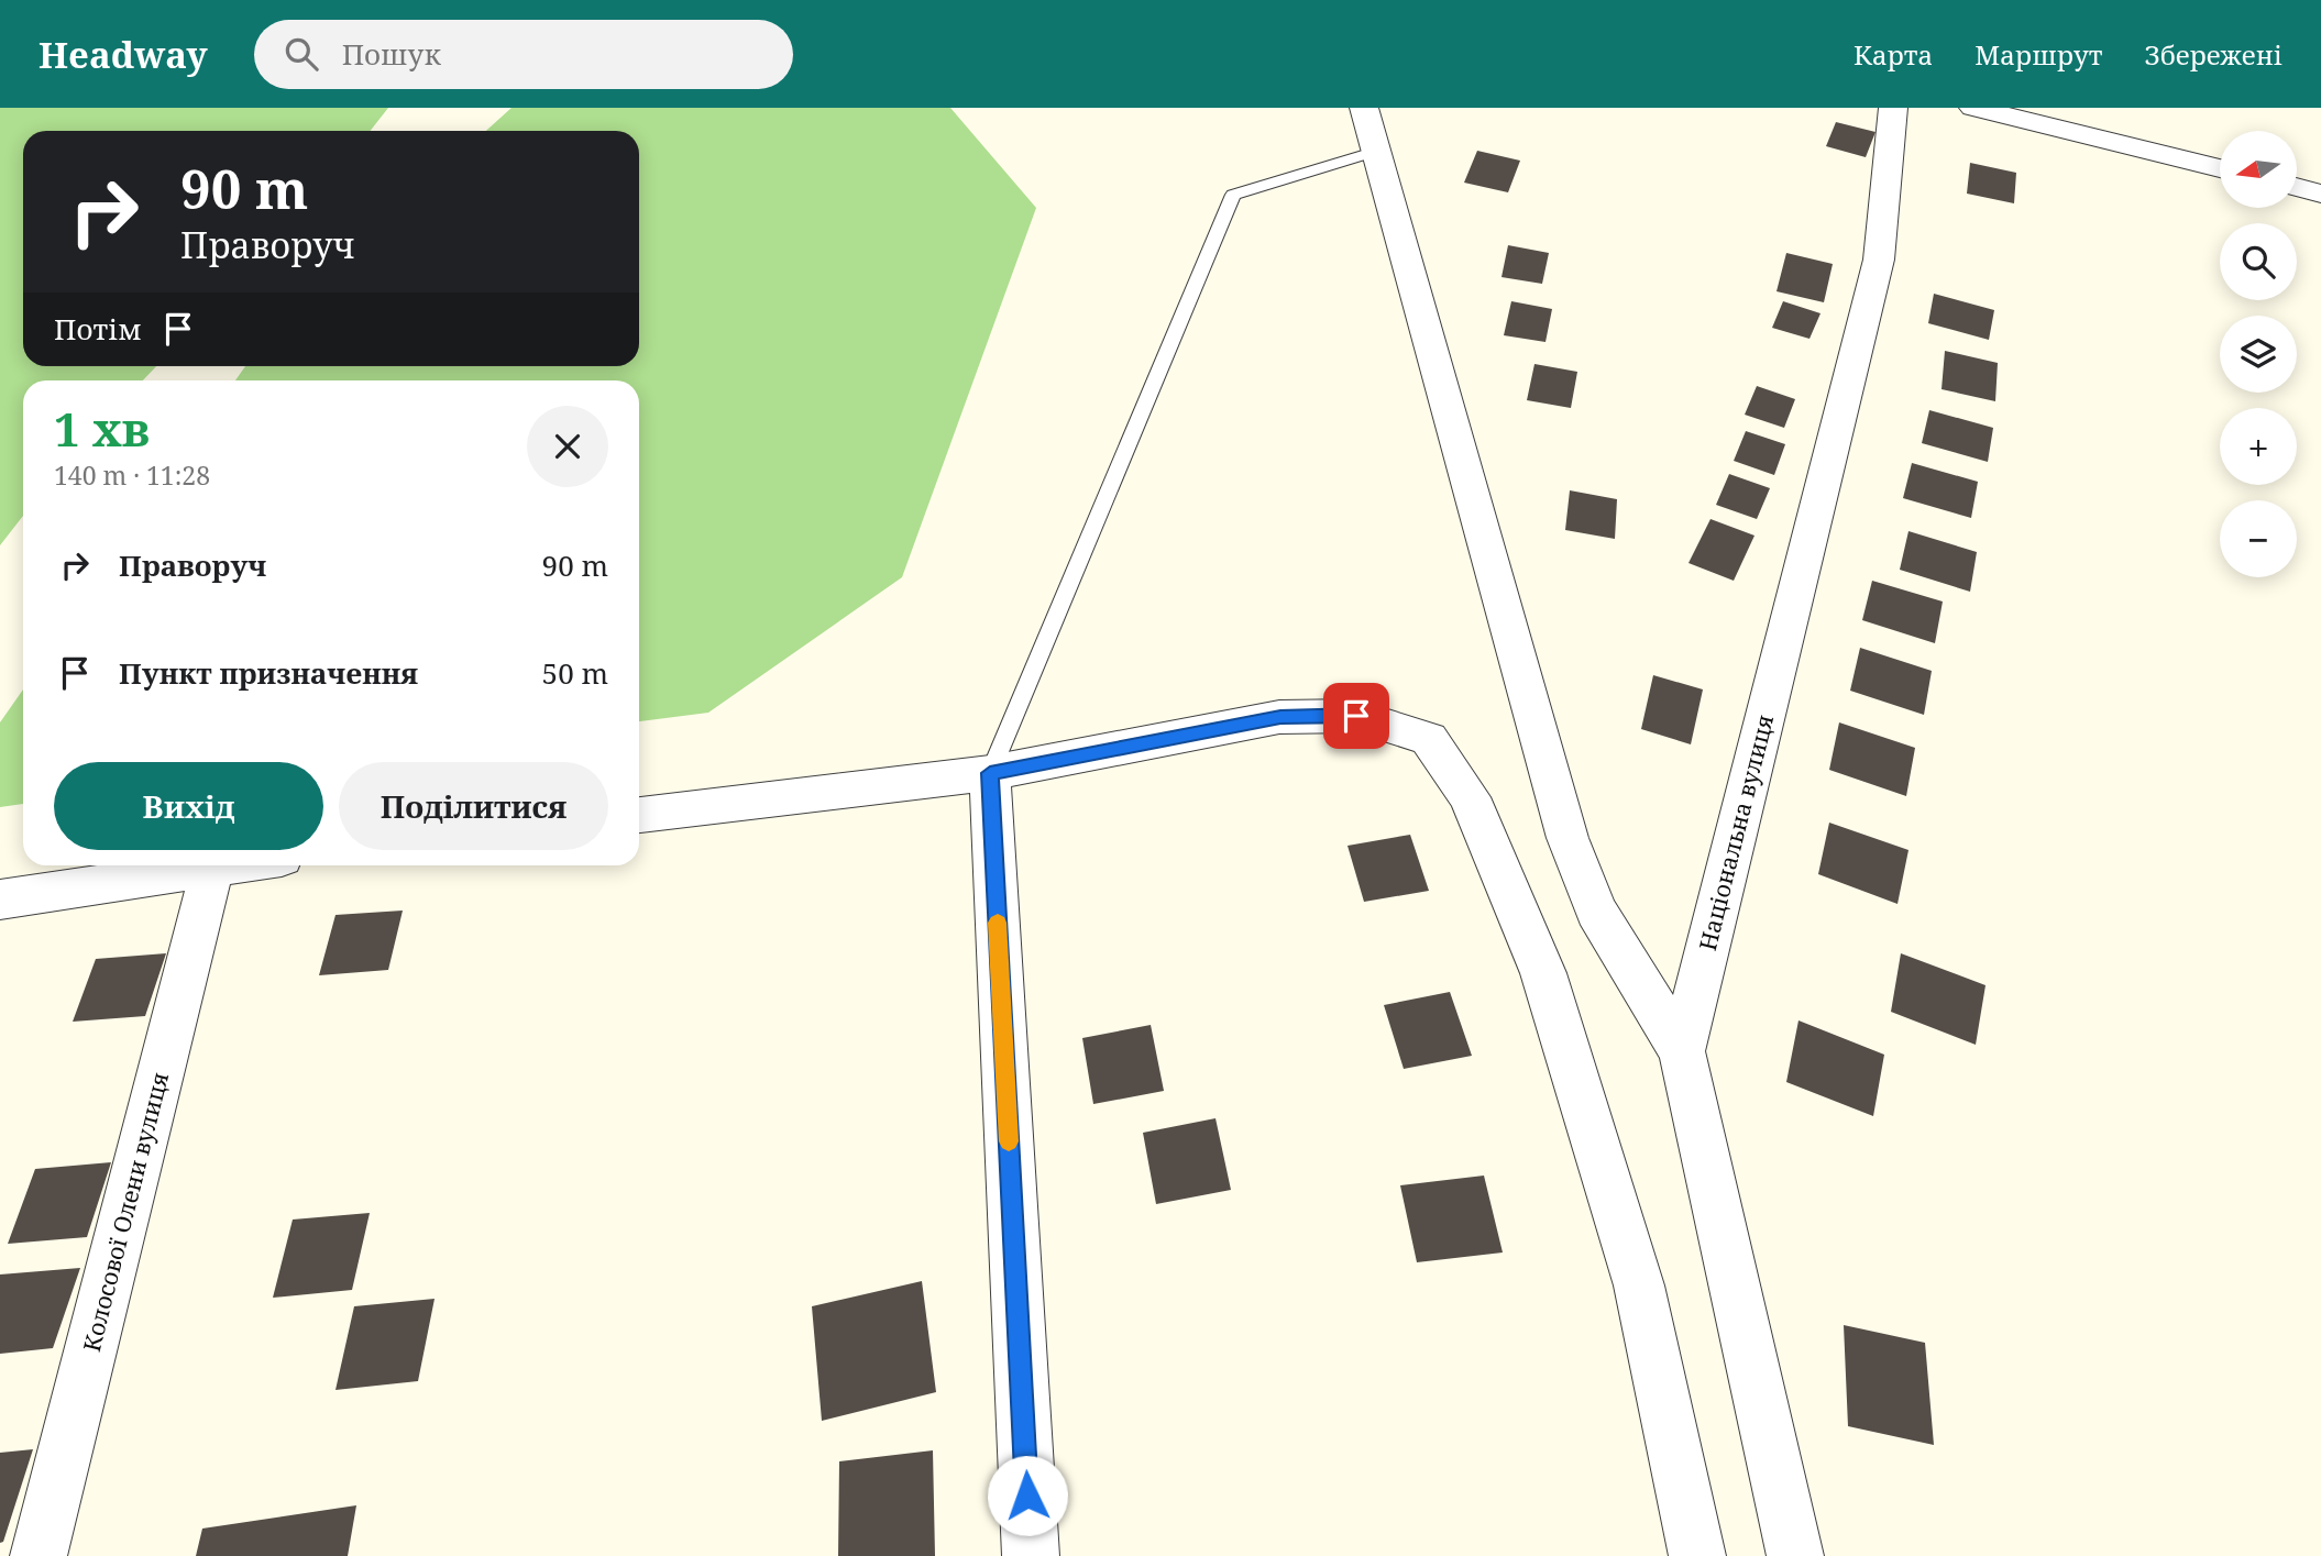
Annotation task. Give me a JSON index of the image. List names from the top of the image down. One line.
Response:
{"streets":{"street":["Національна вулиця","Колосової Олени вулиця"]},"north":"left","page":{"header":"Headway","search":"Пошук","nav":["Карта","Маршрут","Збережені"],"map_buttons":["+","−"],"turn":["90 m","Праворуч"],"then":"Потім","heading":["1 хв","140 m · 11:28"],"list":[{"name":"Праворуч","value":"90 m"},{"name":"Пункт призначення","value":"50 m"}],"buttons":["Вихід","Поділитися"]}}
